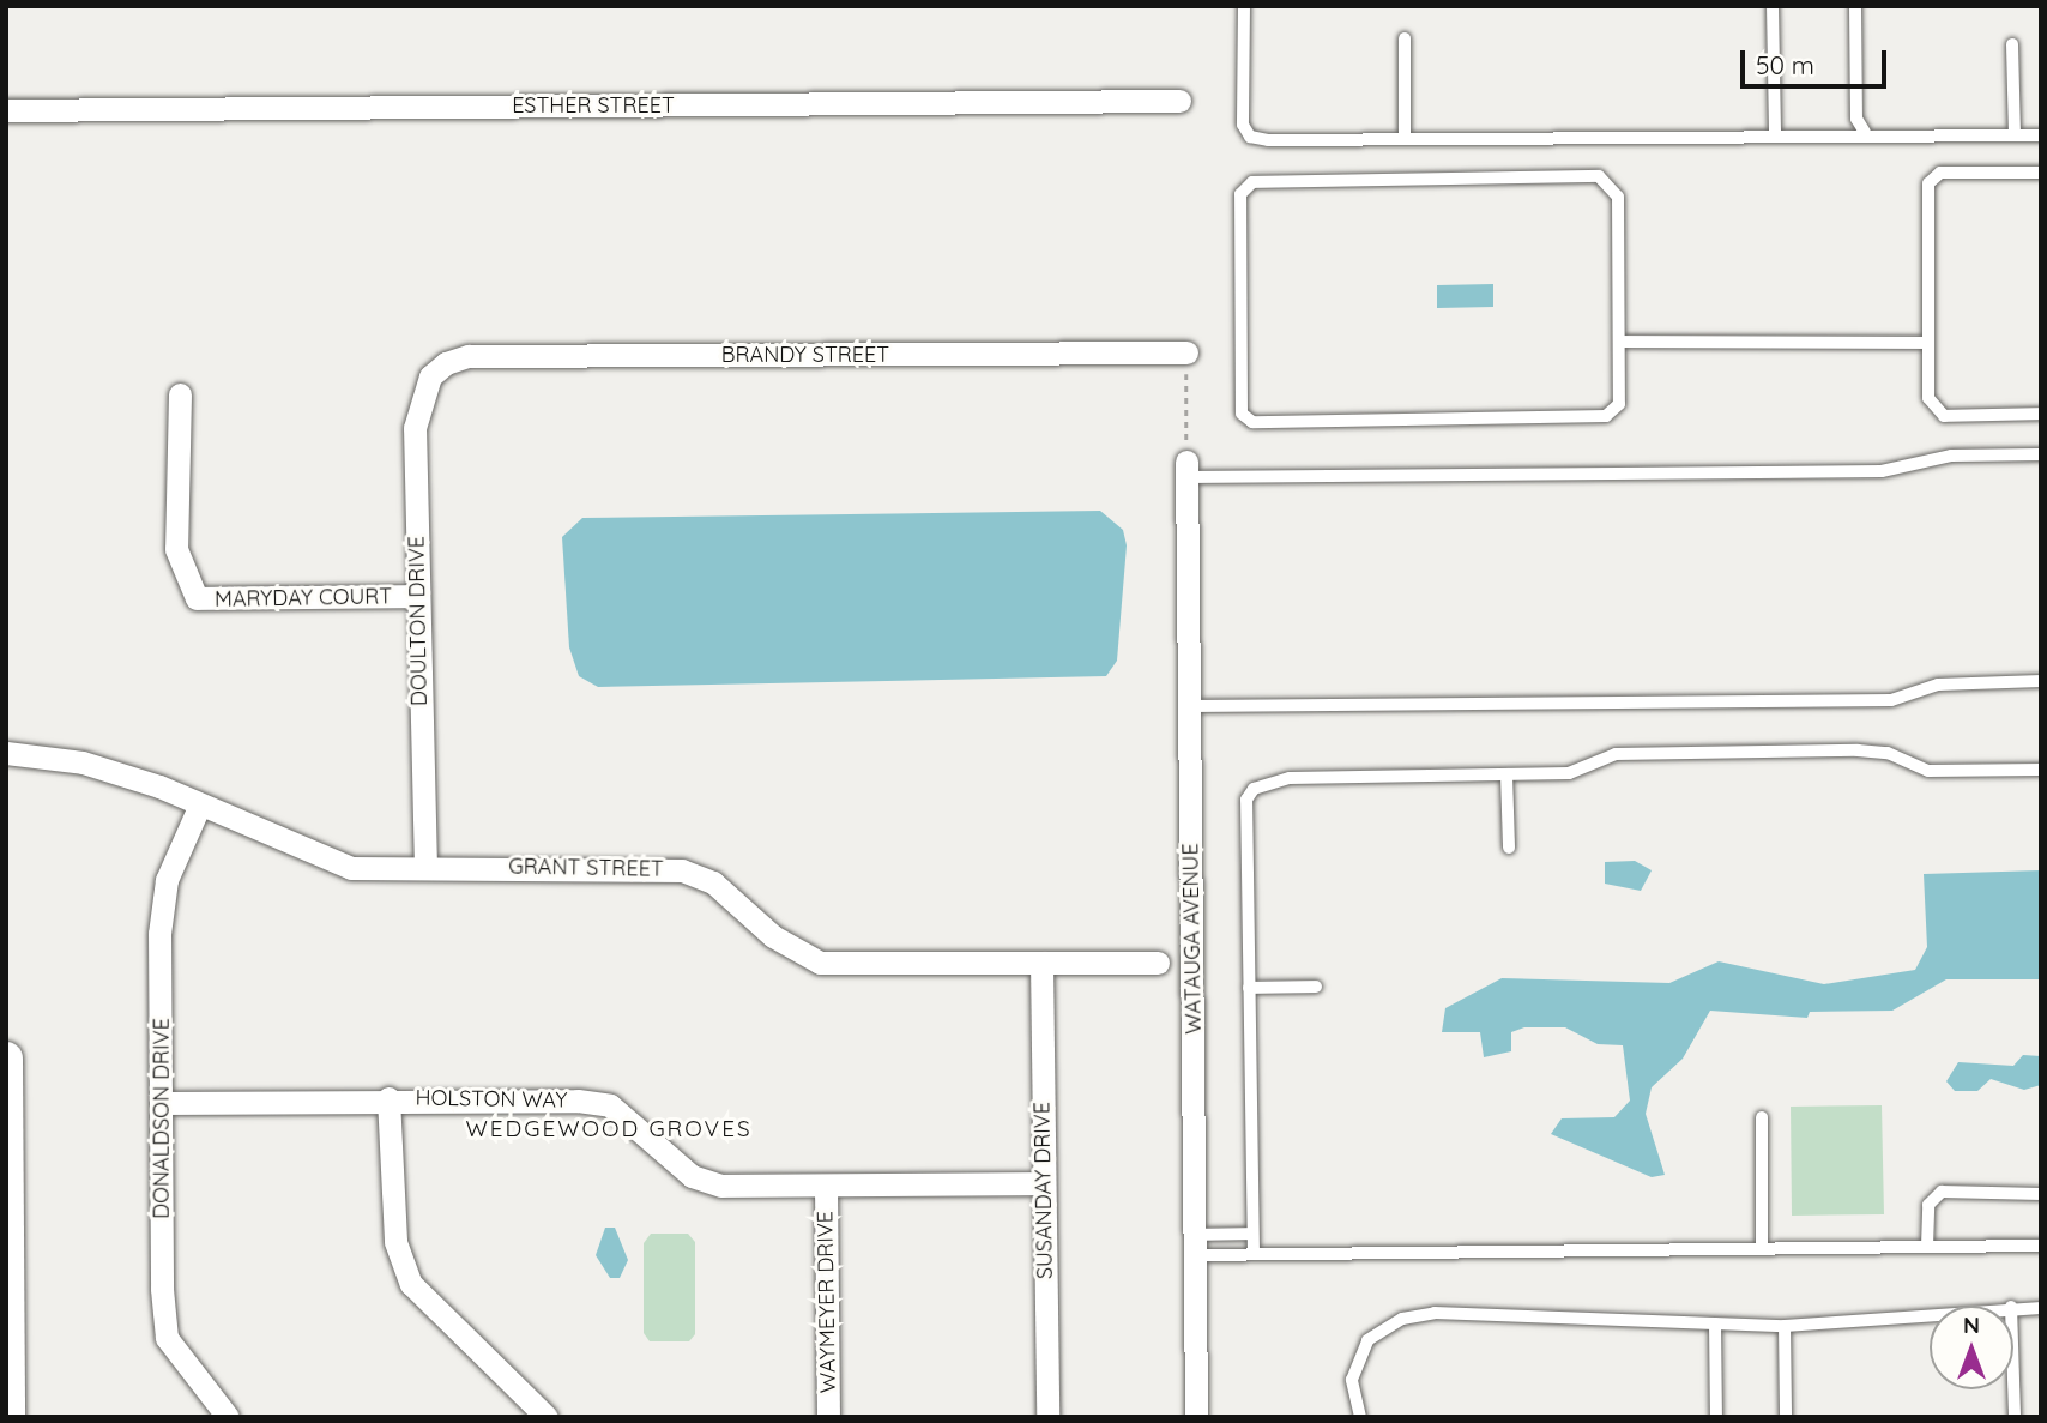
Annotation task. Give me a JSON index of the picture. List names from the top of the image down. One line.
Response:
{"streets":{"street":["ESTHER STREET","BRANDY STREET","MARYDAY COURT","DOULTON DRIVE","GRANT STREET","WATAUGA AVENUE","HOLSTON WAY","DONALDSON DRIVE","SUSANDAY DRIVE","WAYMEYER DRIVE"]},"crossings":[["BRANDY STREET","DOULTON DRIVE"],["MARYDAY COURT","DOULTON DRIVE"],["DOULTON DRIVE","GRANT STREET"],["GRANT STREET","DONALDSON DRIVE"],["GRANT STREET","SUSANDAY DRIVE"],["HOLSTON WAY","DONALDSON DRIVE"],["HOLSTON WAY","SUSANDAY DRIVE"],["HOLSTON WAY","WAYMEYER DRIVE"]],"districts":["WEDGEWOOD GROVES"],"scale_bar":"50 m","north":"top"}
